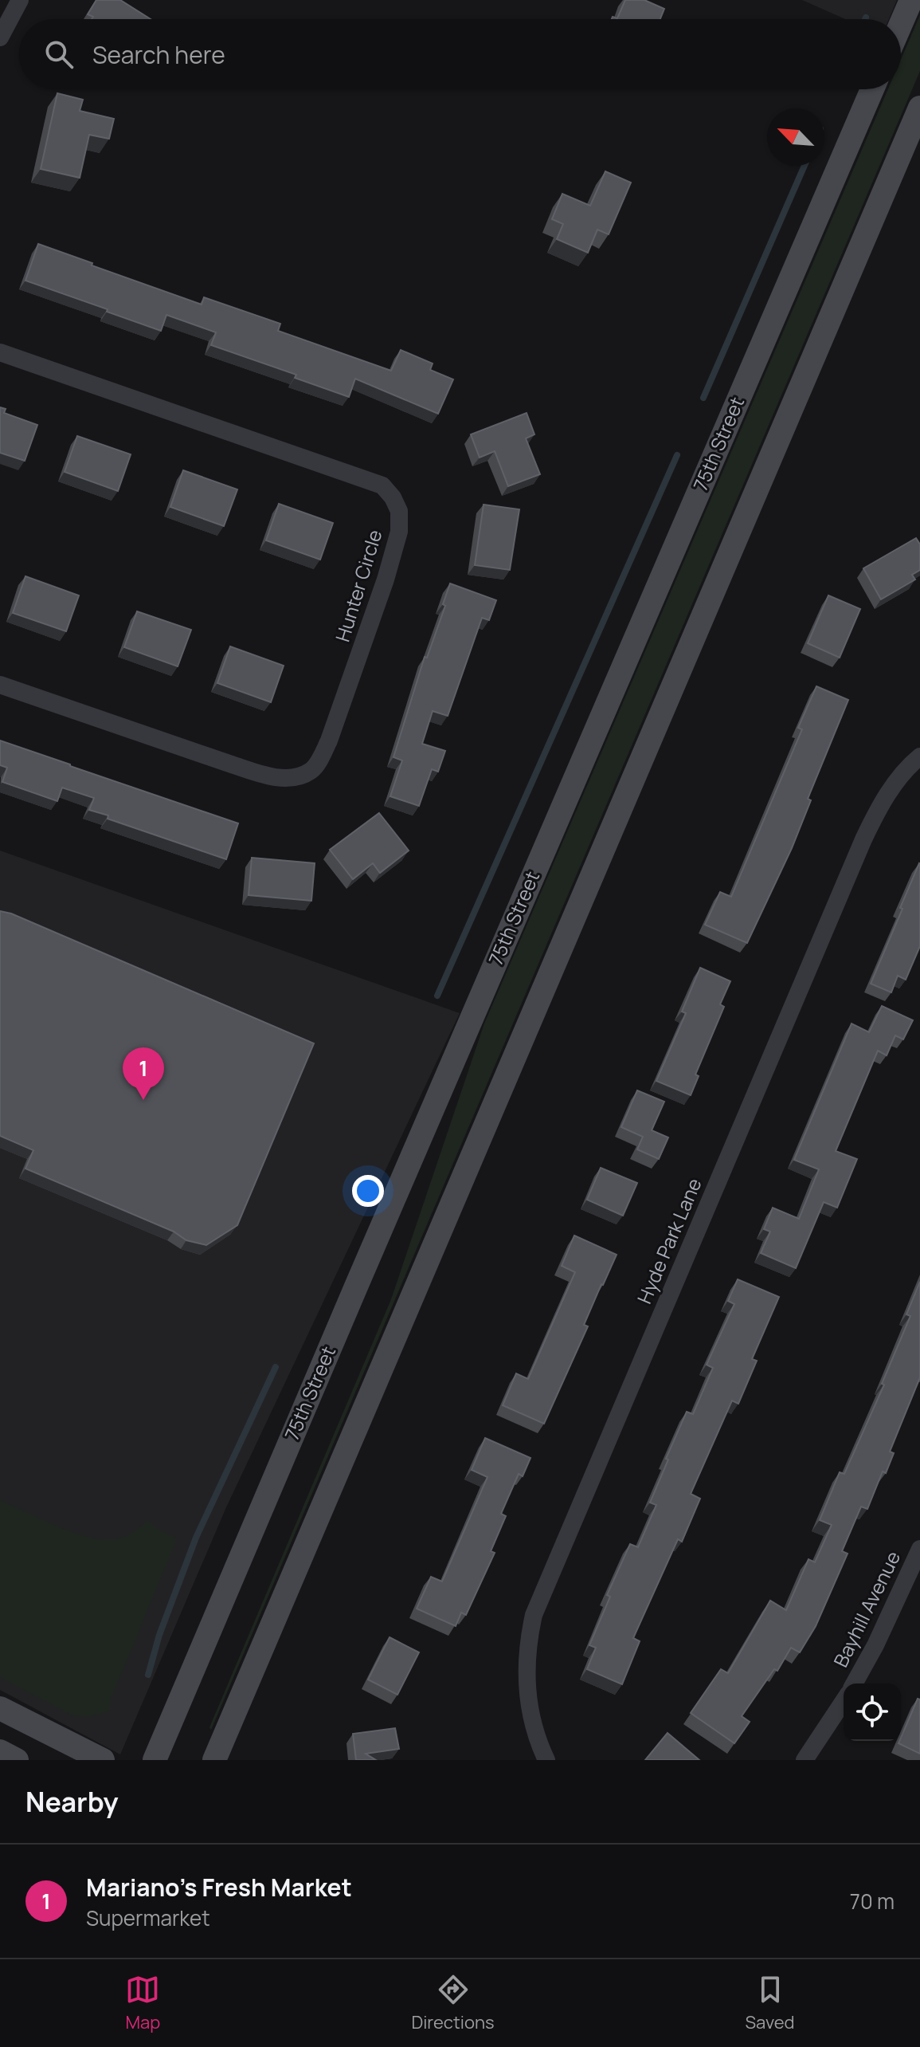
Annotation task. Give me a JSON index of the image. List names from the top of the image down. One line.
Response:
{"streets":{"main road":["75th Street"],"street":["Hunter Circle","Hyde Park Lane","Bayhill Avenue"]},"north":"top left","page":{"search":"Search here","pins":"1","heading":"Nearby","list":[{"mark":"1","name":"Mariano's Fresh Market","note":"Supermarket","value":"70 m"}],"nav":["Map","Directions","Saved"]}}
